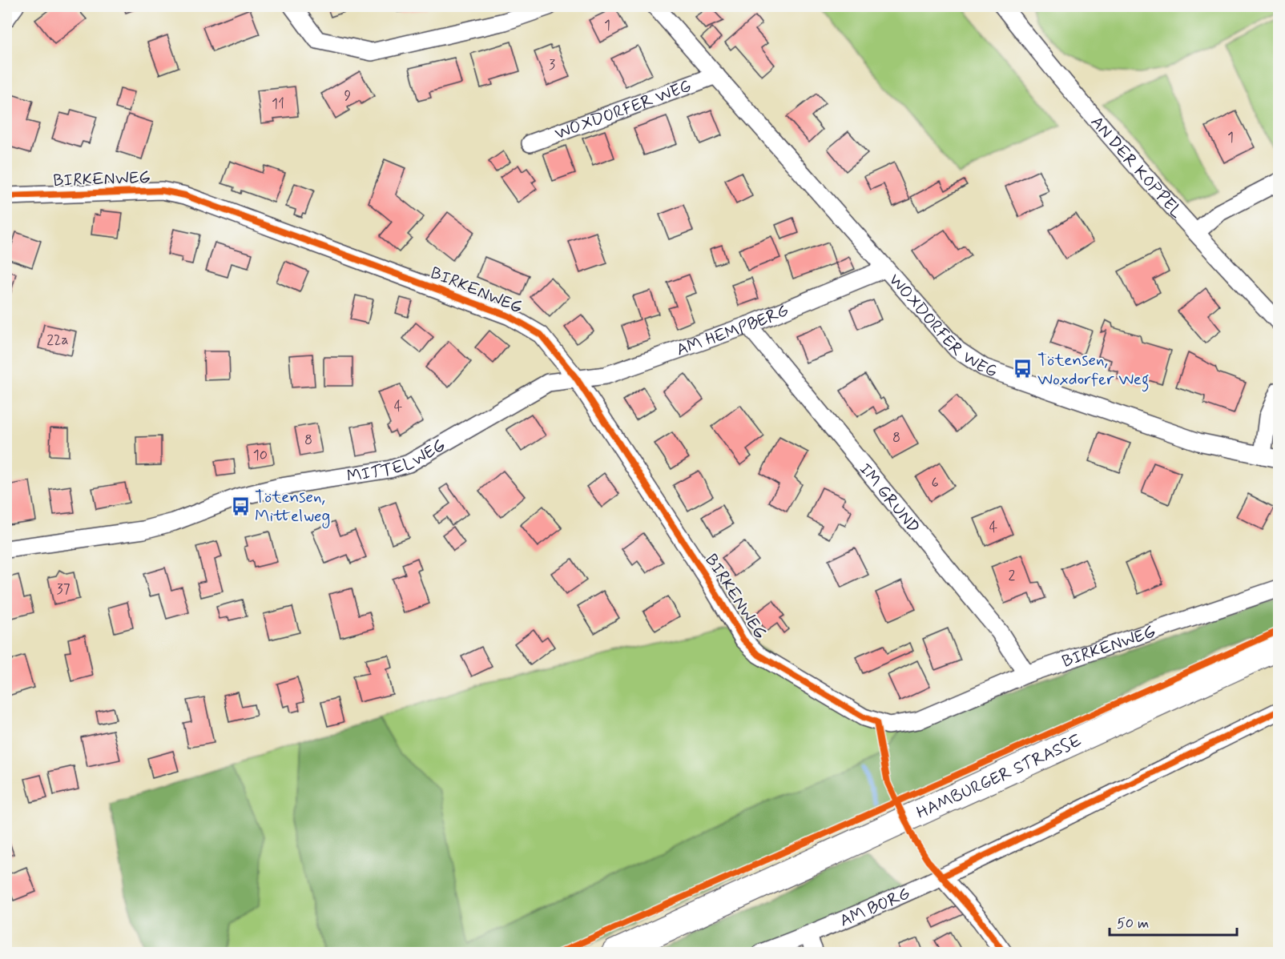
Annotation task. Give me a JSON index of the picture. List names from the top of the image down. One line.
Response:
{"streets":{"main road":["HAMBURGER STRASSE"],"street":["WOXDORFER WEG","AN DER KOPPEL","BIRKENWEG","AM HEMPBERG","MITTELWEG","IM GRUND","AM BORG"]},"crossings":[["WOXDORFER WEG","AM HEMPBERG"],["BIRKENWEG","AM HEMPBERG"],["BIRKENWEG","MITTELWEG"],["BIRKENWEG","IM GRUND"],["AM HEMPBERG","MITTELWEG"],["AM HEMPBERG","IM GRUND"]],"places":{"bus stop":["Tötensen, Woxdorfer Weg","Tötensen, Mittelweg"]},"house_numbers":["1","3","9","11","1","22a","4","8","8","10","6","4","2","37"],"scale_bar":"50 m"}
